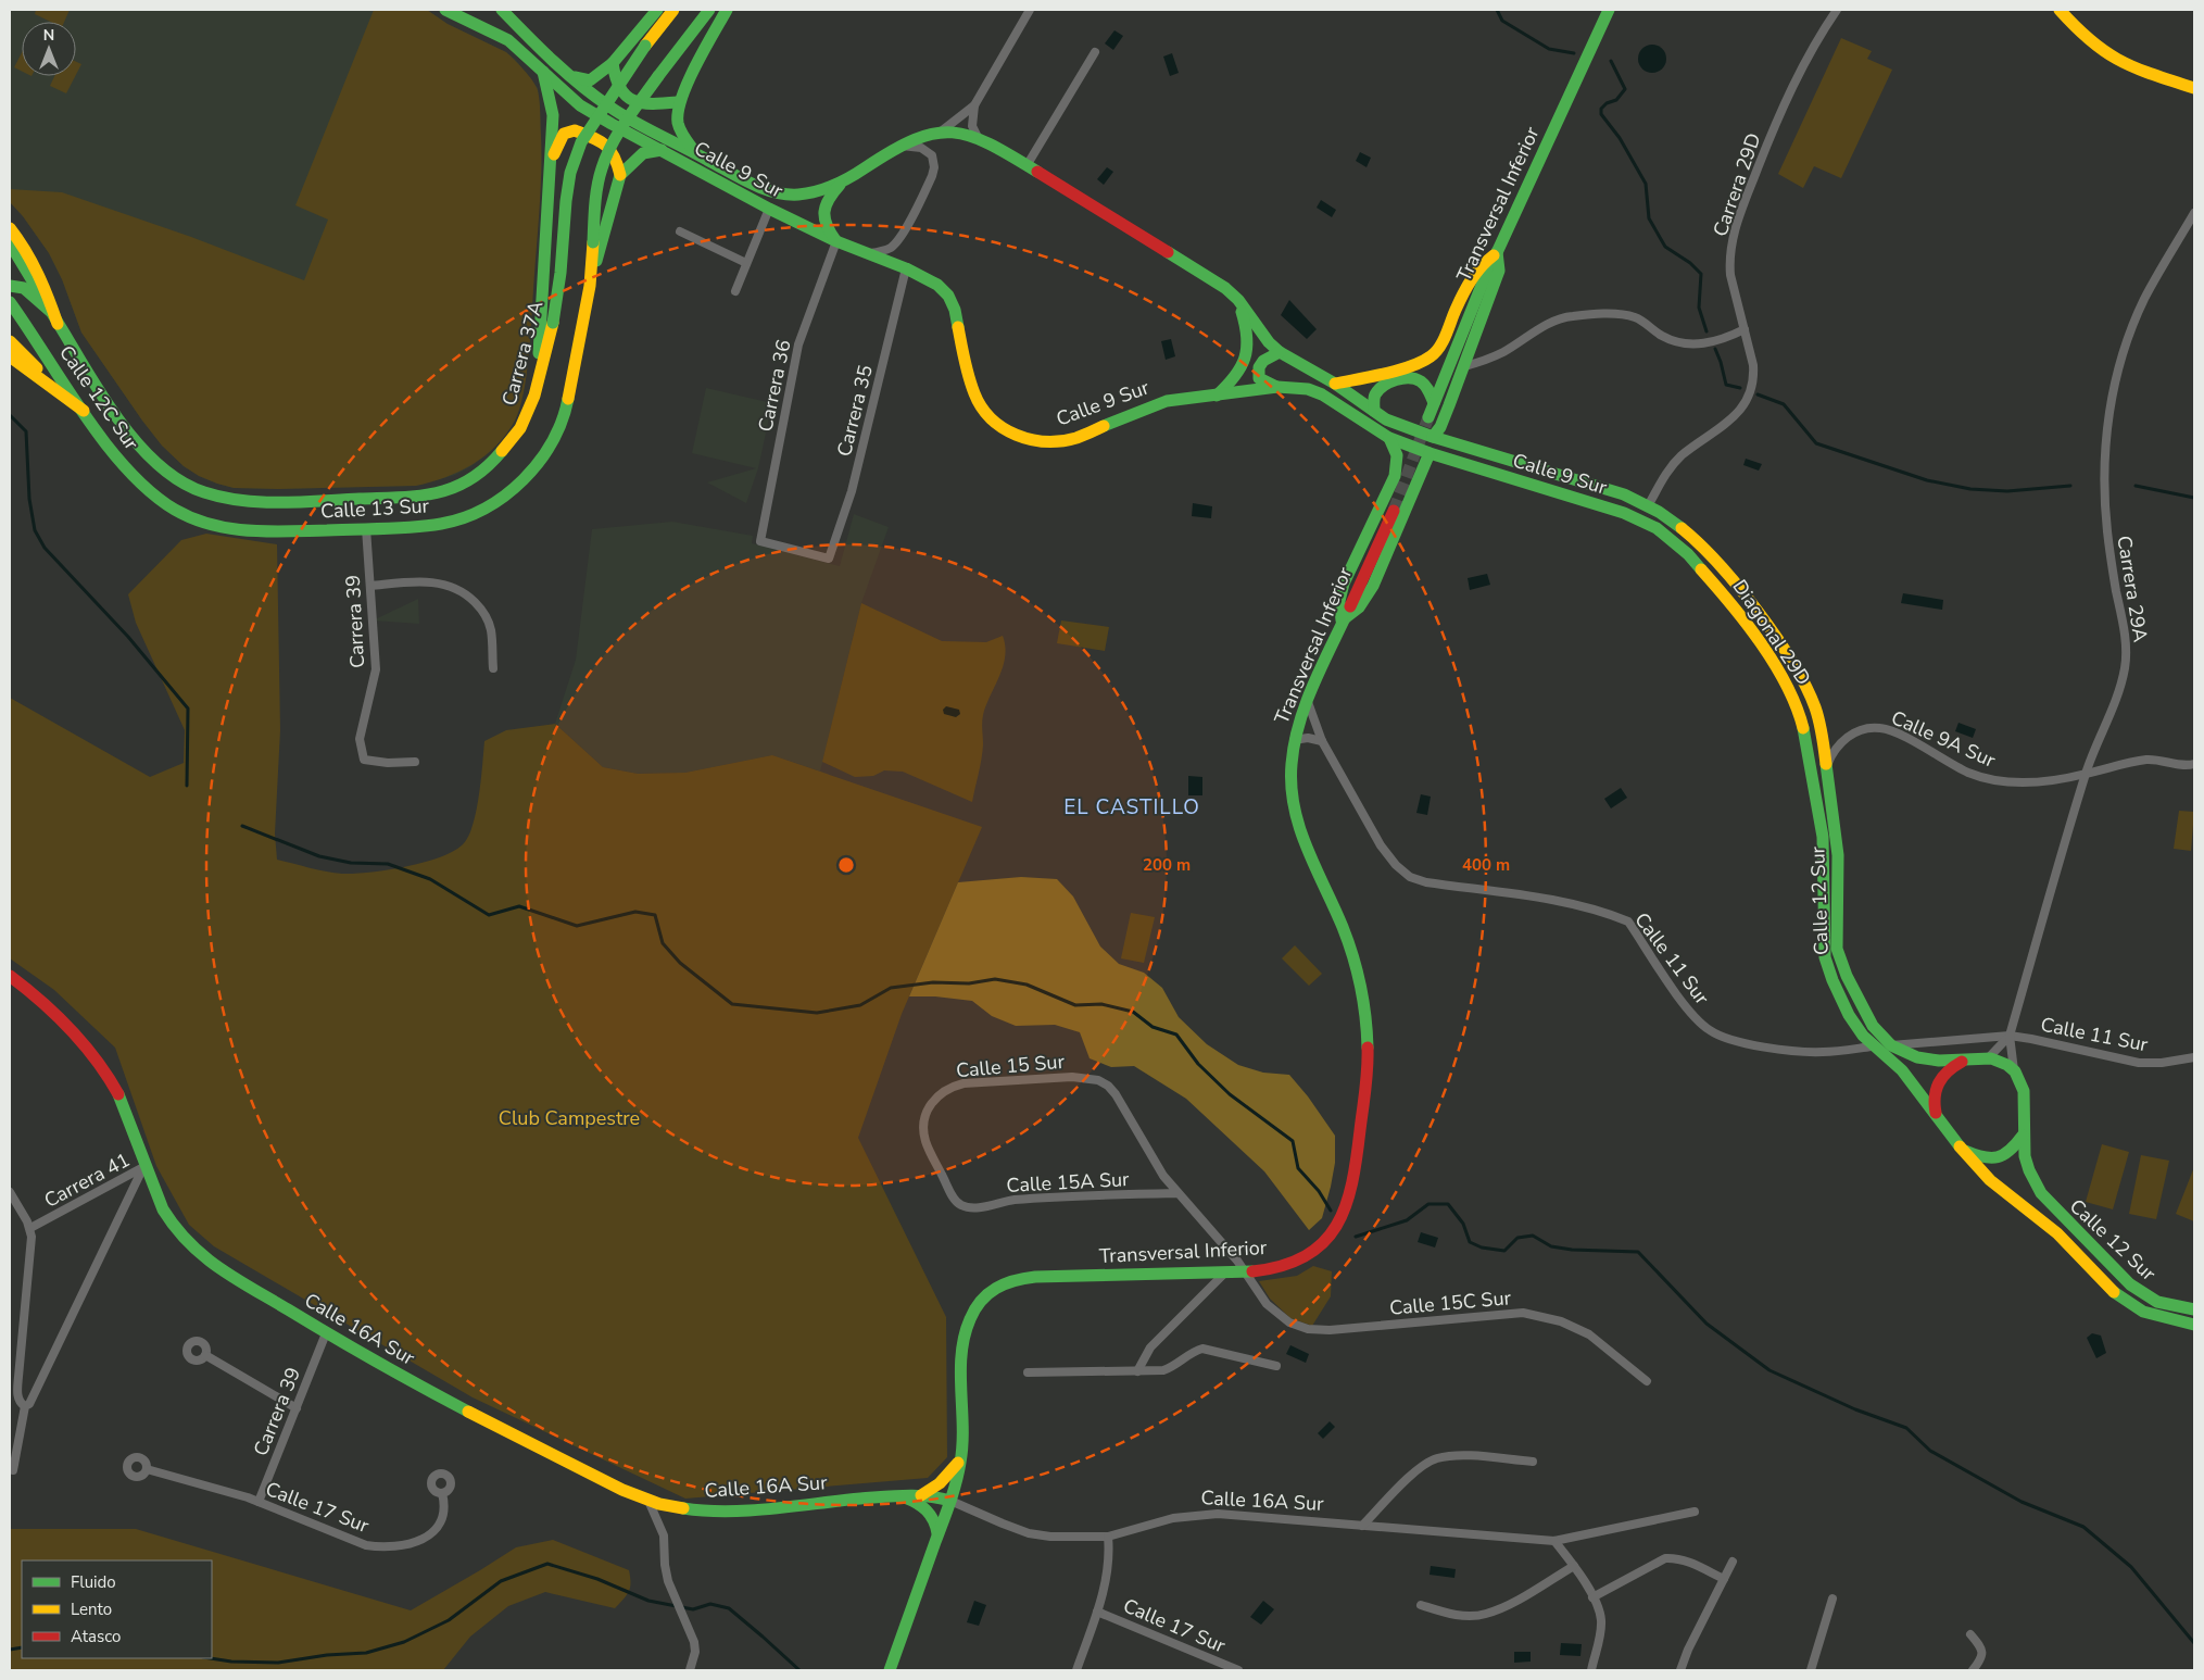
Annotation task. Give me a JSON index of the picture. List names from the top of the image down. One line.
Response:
{"streets":{"main road":["Calle 9 Sur","Transversal Inferior","Carrera 37A","Calle 12C Sur","Calle 13 Sur","Diagonal 29D","Calle 12 Sur","Calle 16A Sur"],"street":["Carrera 29D","Carrera 36","Carrera 35","Carrera 29A","Carrera 39","Calle 9A Sur","Calle 11 Sur","Calle 15 Sur","Carrera 41","Calle 15A Sur","Calle 15C Sur","Calle 17 Sur"]},"crossings":[["Calle 9 Sur","Carrera 29D"],["Calle 9 Sur","Carrera 36"],["Calle 9 Sur","Carrera 35"],["Calle 9 Sur","Diagonal 29D"],["Transversal Inferior","Calle 11 Sur"],["Transversal Inferior","Calle 15C Sur"],["Transversal Inferior","Calle 16A Sur"],["Carrera 37A","Calle 12C Sur"],["Carrera 36","Carrera 35"],["Calle 12C Sur","Calle 13 Sur"],["Calle 13 Sur","Carrera 39"],["Carrera 29A","Calle 9A Sur"],["Carrera 29A","Calle 12 Sur"],["Carrera 29A","Calle 11 Sur"],["Carrera 39","Calle 16A Sur"],["Carrera 39","Calle 17 Sur"],["Diagonal 29D","Calle 12 Sur"],["Calle 12 Sur","Calle 11 Sur"],["Calle 15 Sur","Calle 15A Sur"],["Calle 15 Sur","Calle 15C Sur"],["Carrera 41","Calle 16A Sur"],["Calle 15A Sur","Calle 15C Sur"]],"districts":["EL CASTILLO"],"parks":["Club Campestre"],"legend":["Fluido","Lento","Atasco"],"north":"top","rings":["200 m","400 m"]}
